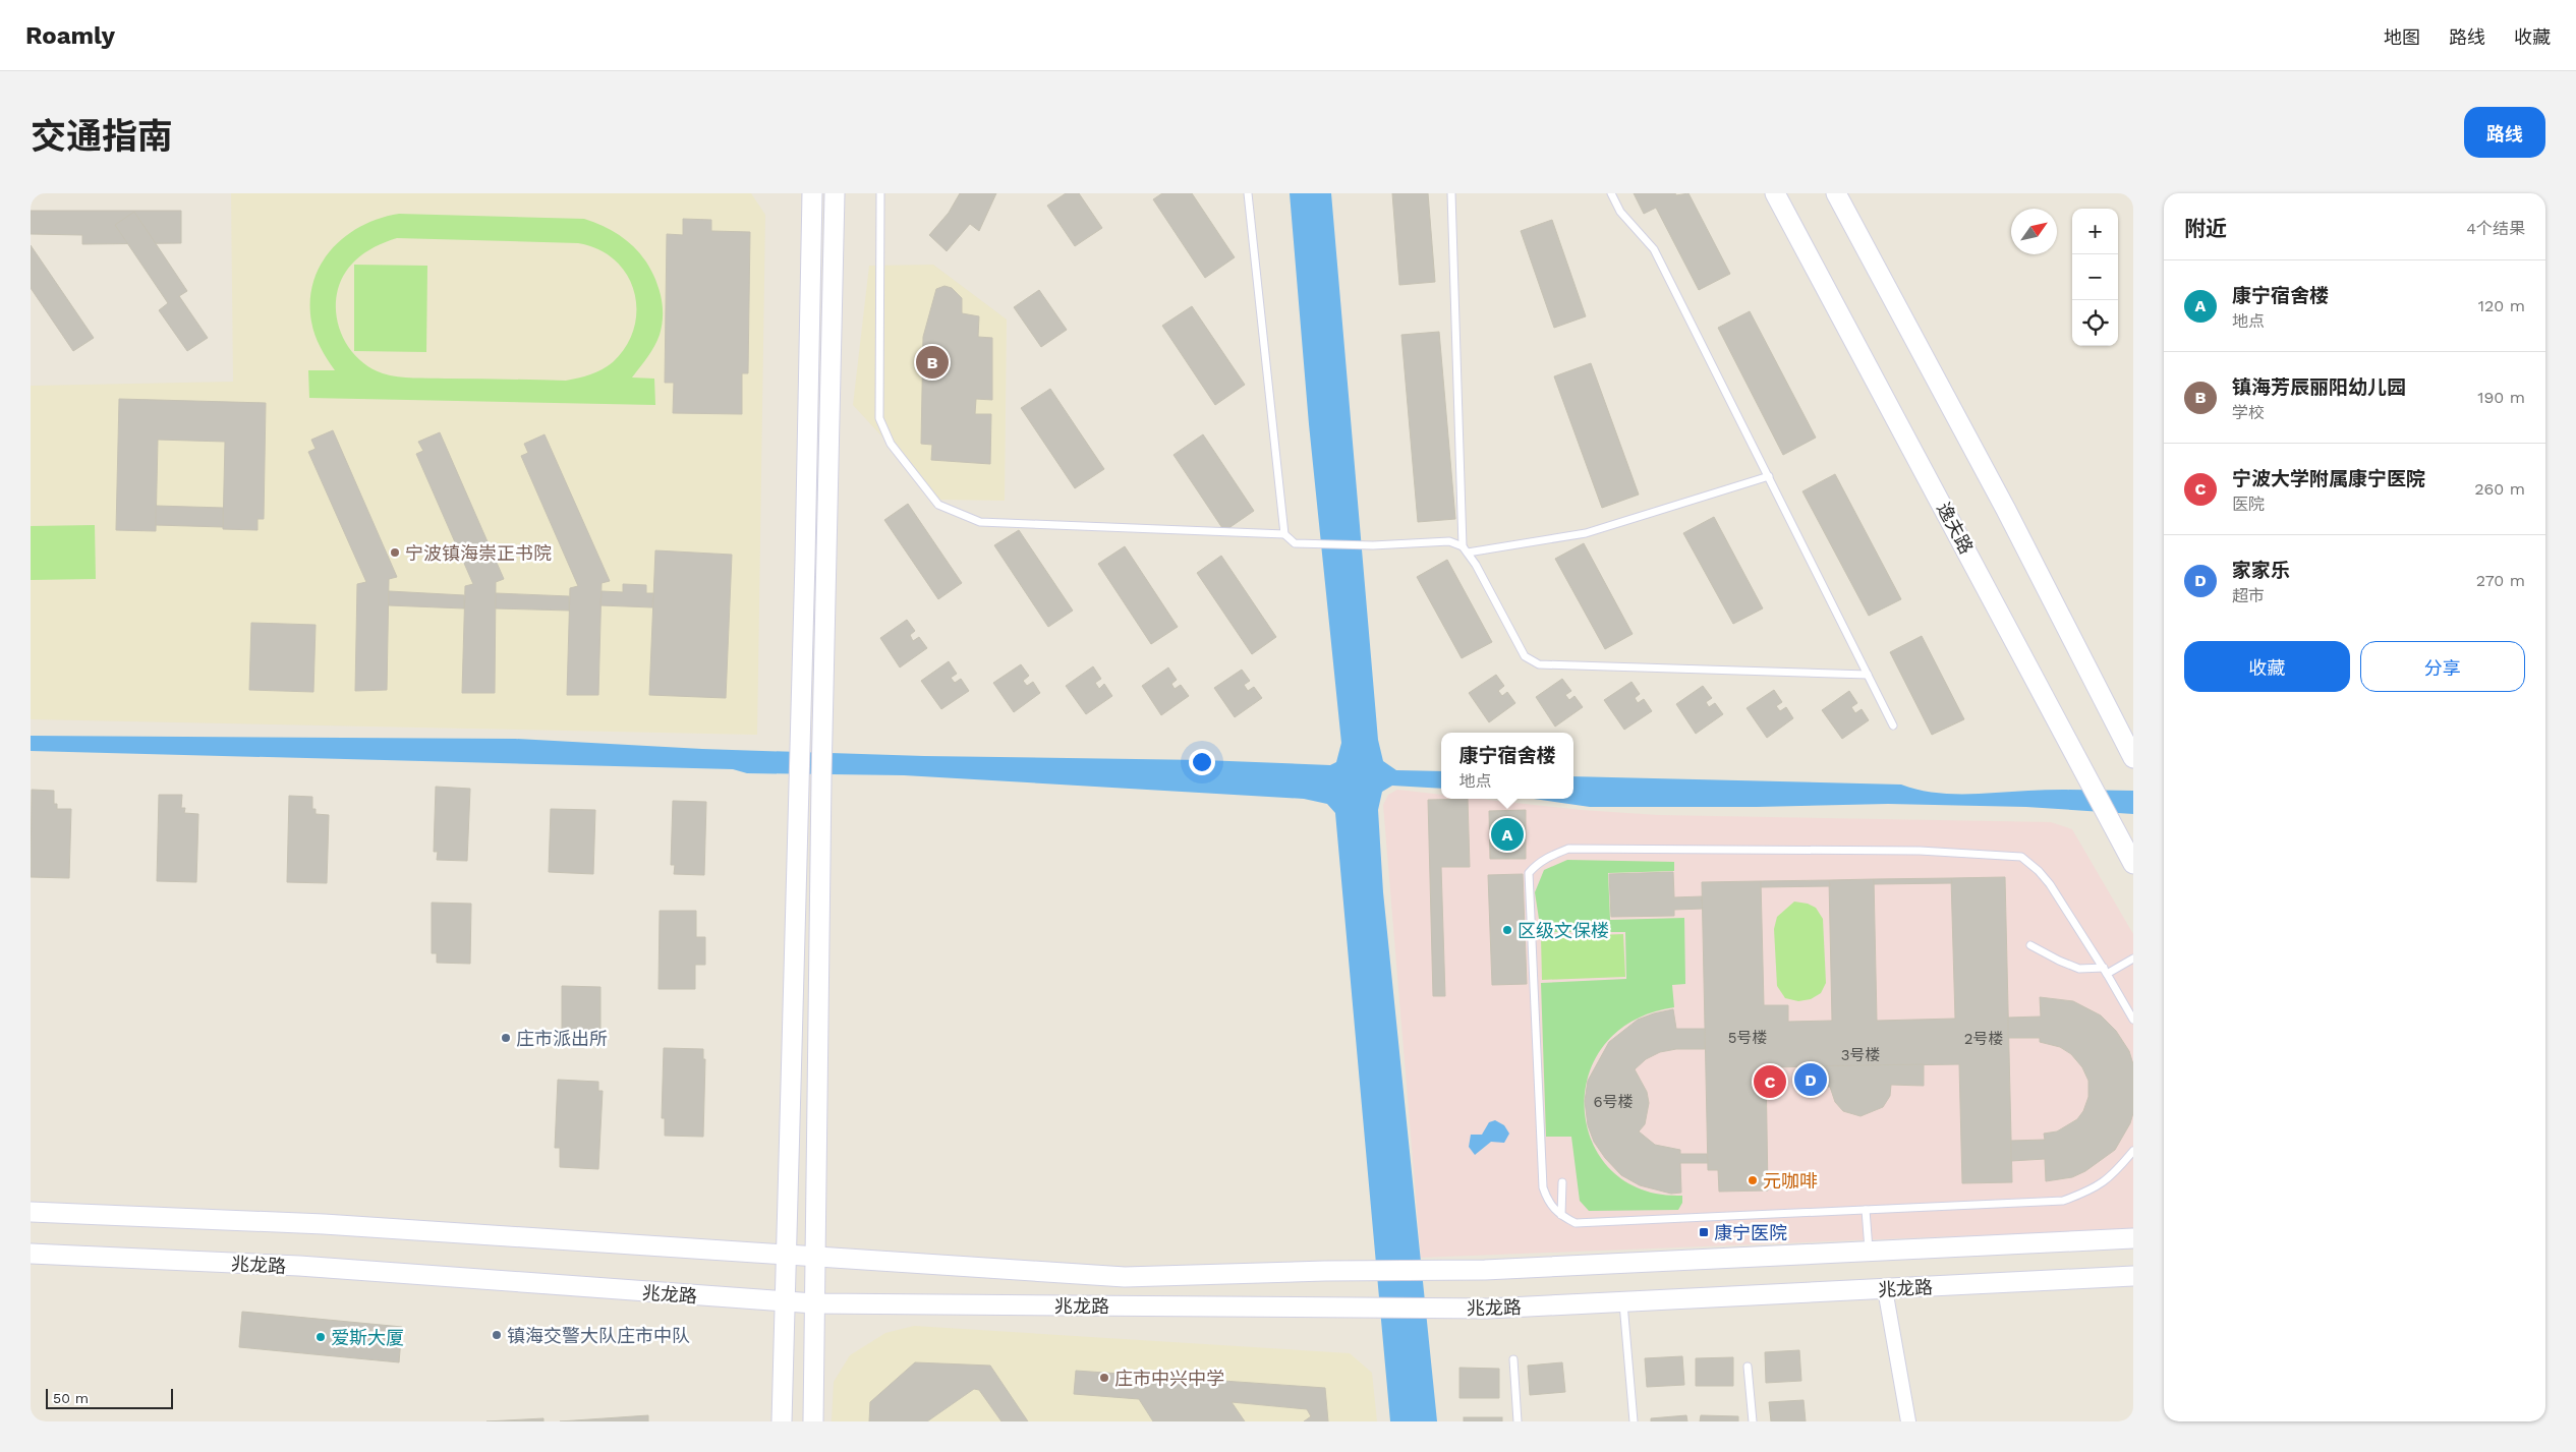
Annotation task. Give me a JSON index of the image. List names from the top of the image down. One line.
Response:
{"streets":{"main road":["逸夫路","兆龙路"]},"places":{"other":["宁波镇海崇正书院","区级文保楼","庄市派出所","元咖啡","镇海交警大队庄市中队","爱斯大厦","庄市中兴中学"],"transit":["康宁医院"]},"house_numbers":["5号楼","2号楼","3号楼","6号楼"],"scale_bar":"50 m","north":"top right","page":{"header":"Roamly","nav":["地图","路线","收藏"],"title":"交通指南","buttons":["路线",["收藏","分享"]],"heading":["附近","4个结果"],"map_buttons":["+","−"],"list":[{"mark":"A","name":"康宁宿舍楼","note":"地点","value":"120 m"},{"mark":"B","name":"镇海芳辰丽阳幼儿园","note":"学校","value":"190 m"},{"mark":"C","name":"宁波大学附属康宁医院","note":"医院","value":"260 m"},{"mark":"D","name":"家家乐","note":"超市","value":"270 m"}],"pins":["B","A","D","C"],"popup":["康宁宿舍楼","地点"],"scale":"50 m"}}
